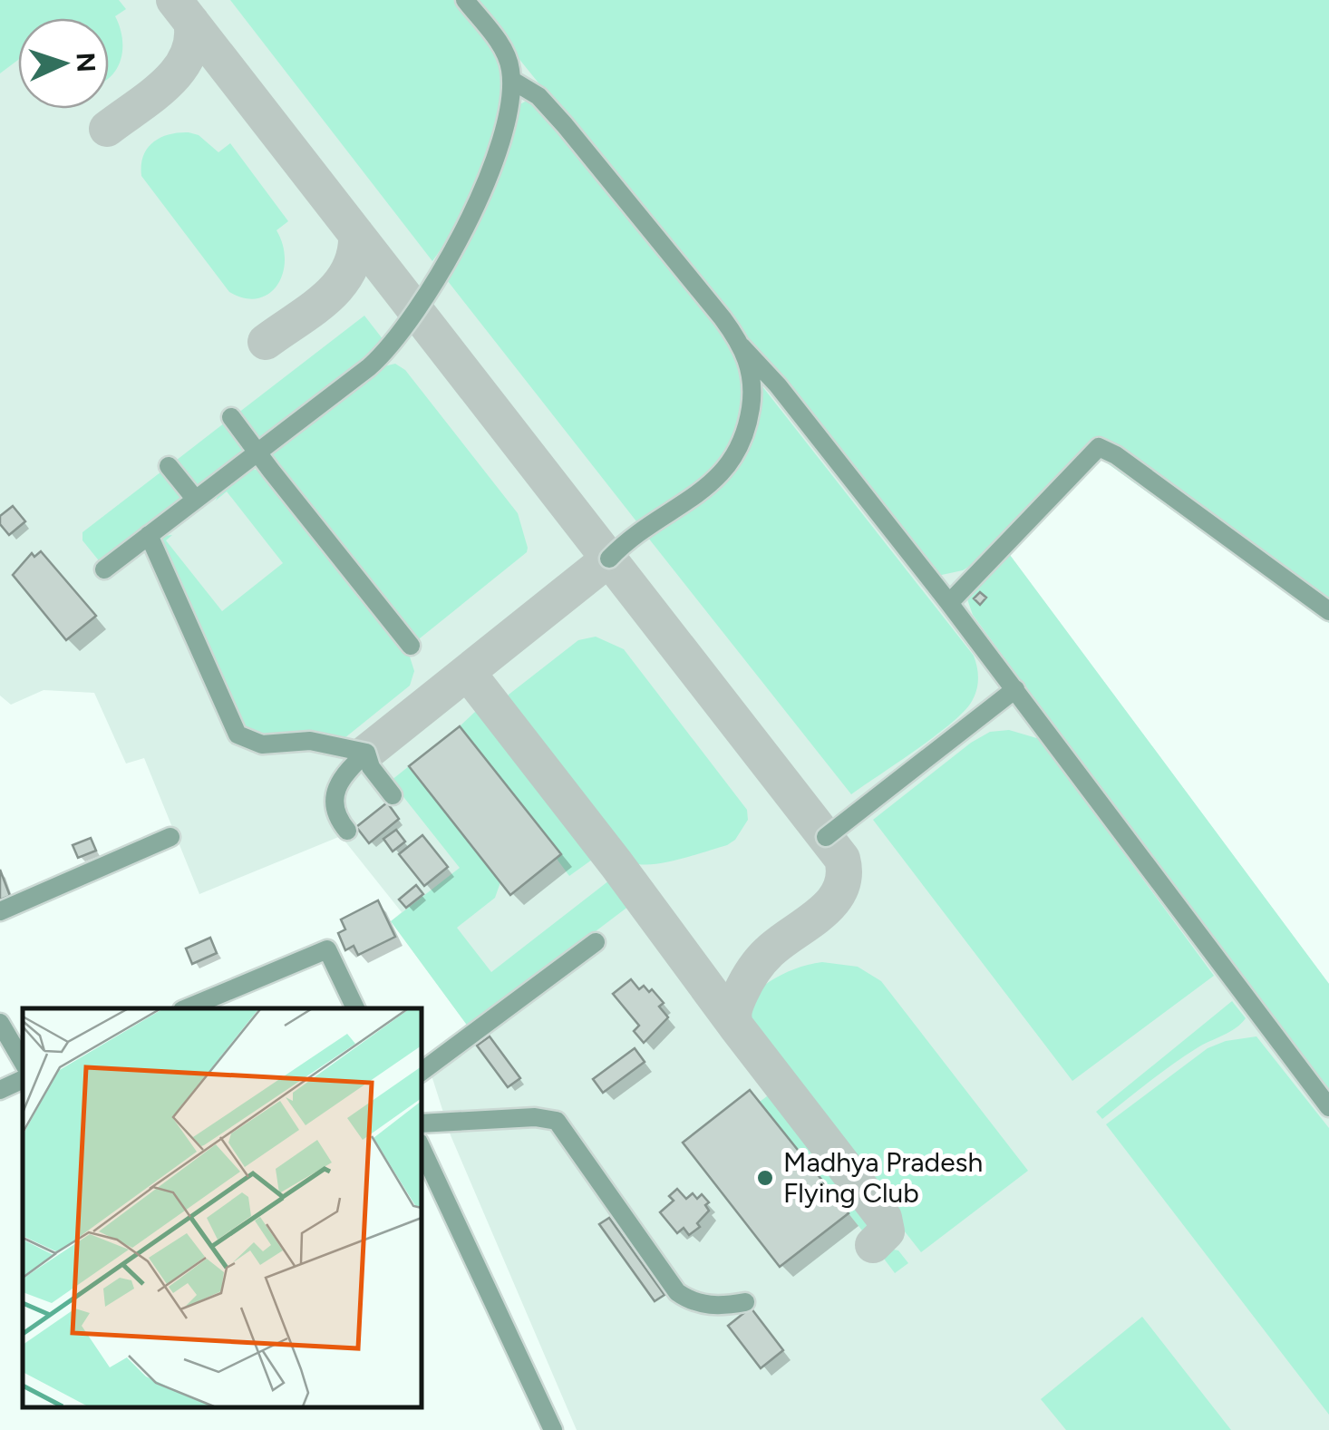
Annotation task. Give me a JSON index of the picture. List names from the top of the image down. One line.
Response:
{"places":["Madhya Pradesh Flying Club"],"north":"right"}
